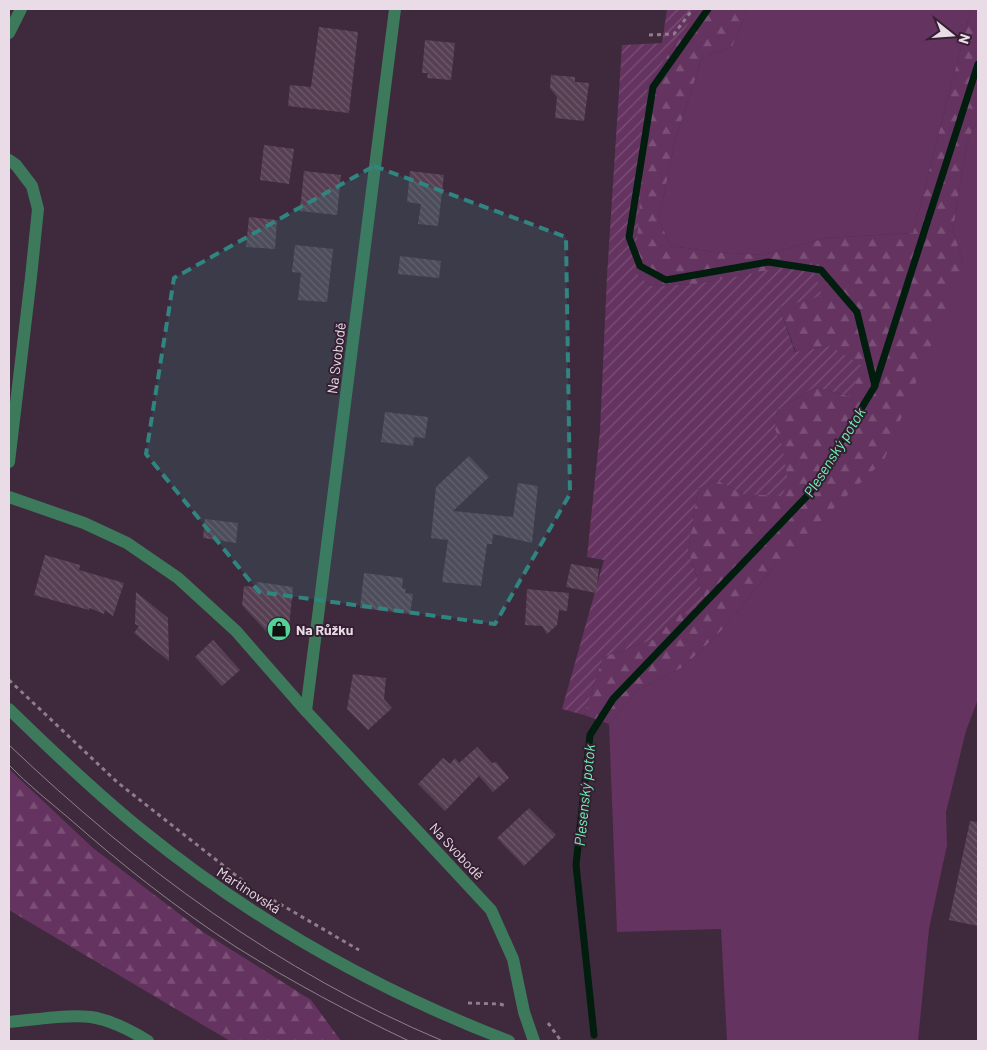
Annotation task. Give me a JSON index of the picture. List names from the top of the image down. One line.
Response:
{"streets":{"street":["Na Svobodě","Martinovská"]},"water":["Plesenský potok"],"places":{"shop":["Na Růžku"]},"north":"right"}
